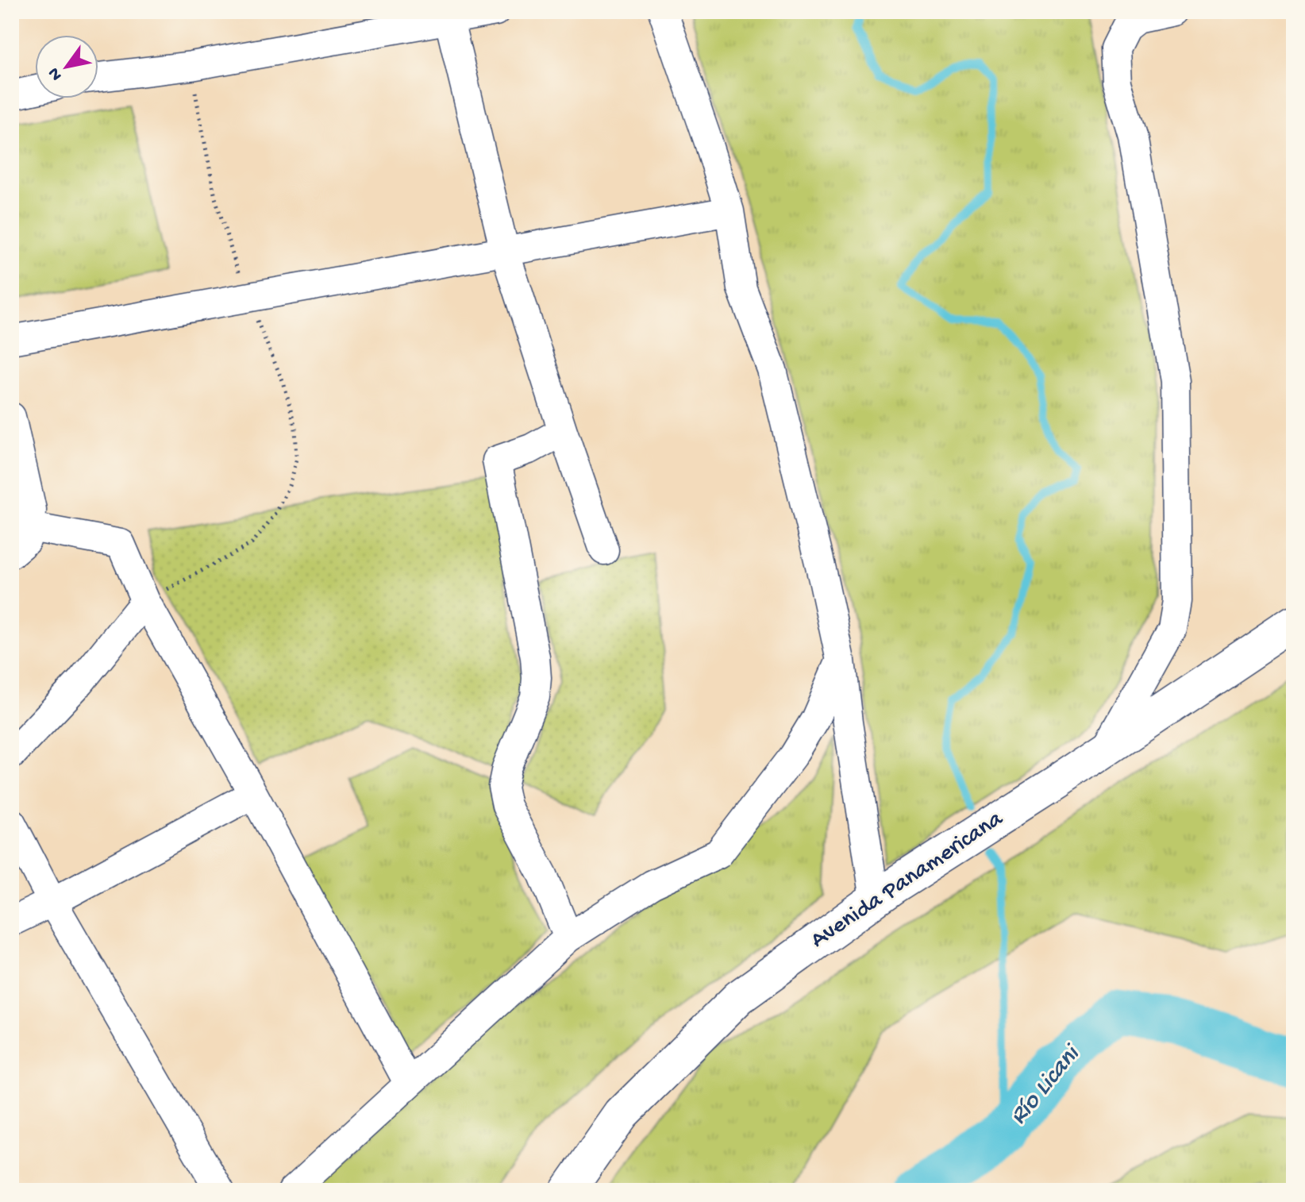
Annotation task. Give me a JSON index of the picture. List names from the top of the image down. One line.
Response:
{"streets":{"main road":["Avenida Panamericana"]},"water":["Río Licani"],"north":"bottom left"}
